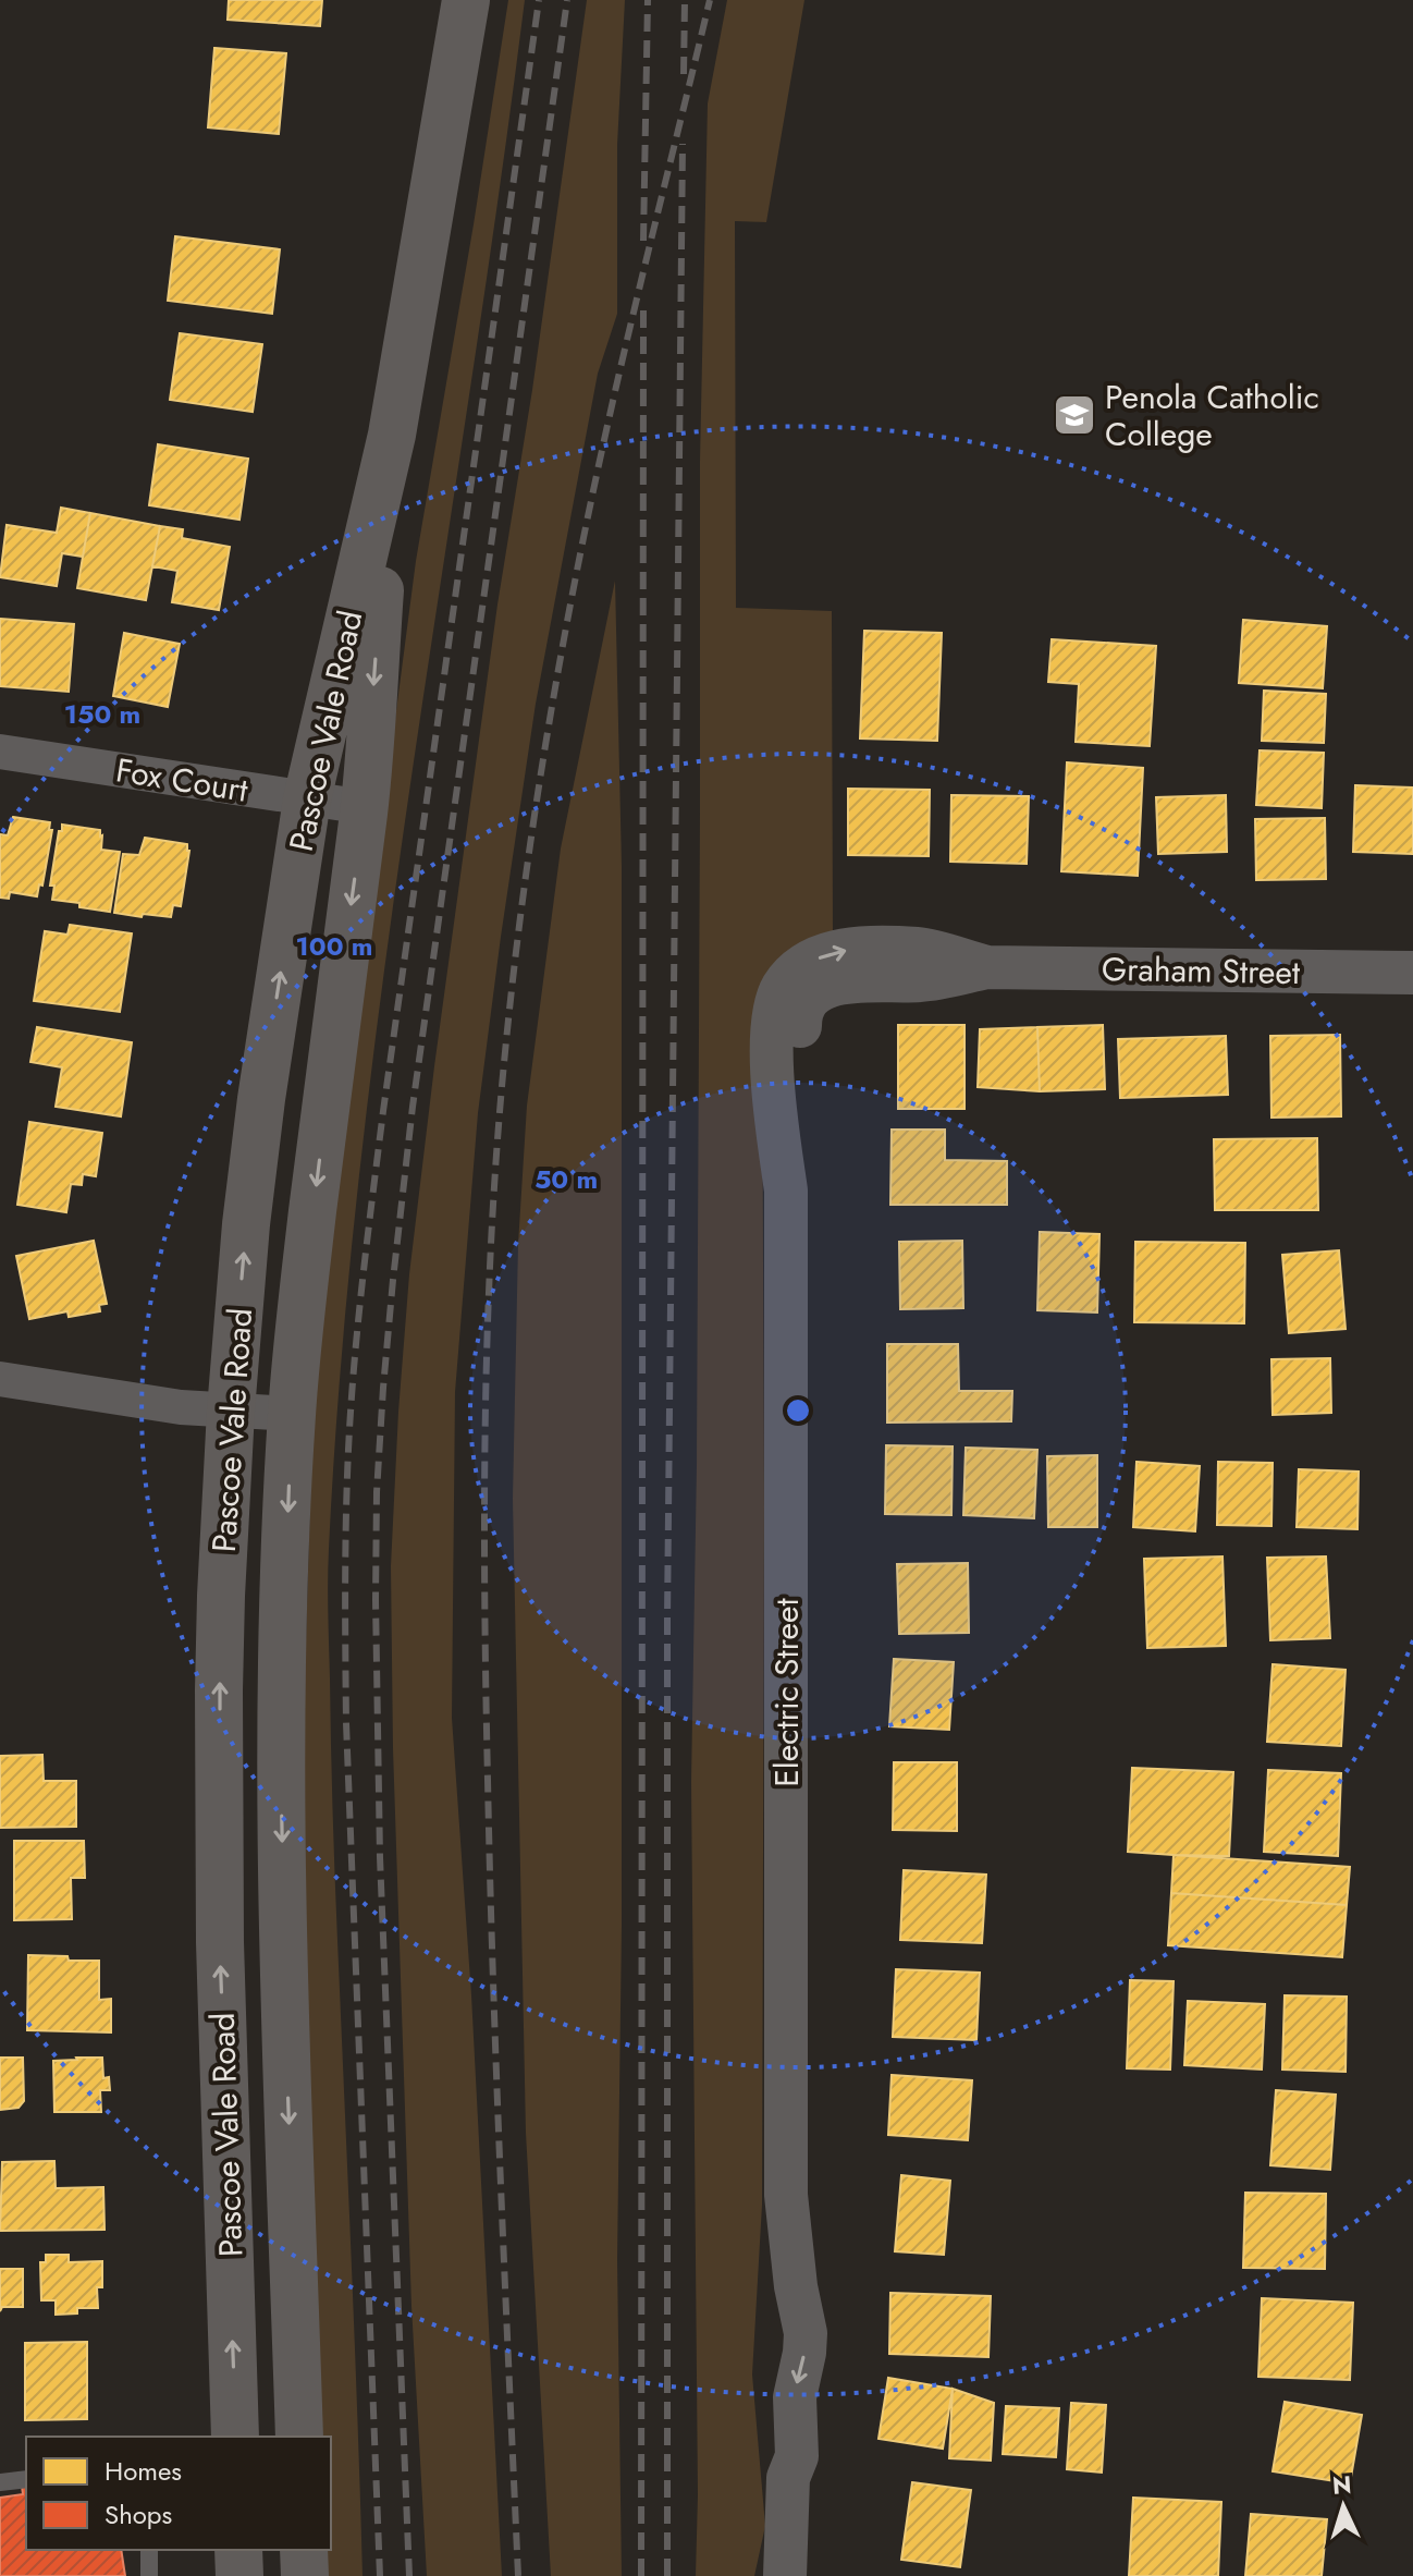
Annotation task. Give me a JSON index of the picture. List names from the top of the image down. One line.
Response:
{"streets":{"main road":["Pascoe Vale Road"],"street":["Fox Court","Graham Street","Electric Street"]},"crossings":[["Pascoe Vale Road","Fox Court"],["Graham Street","Electric Street"]],"places":{"school or university":["Penola Catholic College"]},"legend":["Homes","Shops"],"north":"top","rings":["150 m","100 m","50 m"]}
